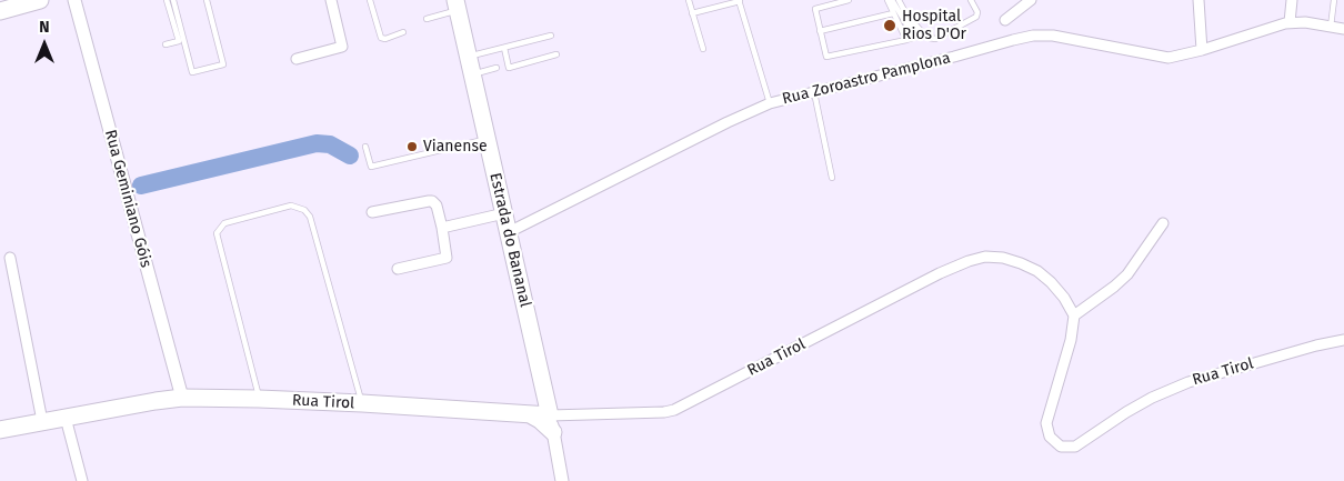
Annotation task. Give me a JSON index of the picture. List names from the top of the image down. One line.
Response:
{"streets":{"main road":["Estrada do Bananal","Rua Tirol"],"street":["Rua Zoroastro Pamplona","Rua Geminiano Góis"]},"crossings":[["Rua Zoroastro Pamplona","Estrada do Bananal"],["Rua Geminiano Góis","Rua Tirol"],["Estrada do Bananal","Rua Tirol"]],"places":["Hospital Rios D'Or","Vianense"],"north":"top"}
